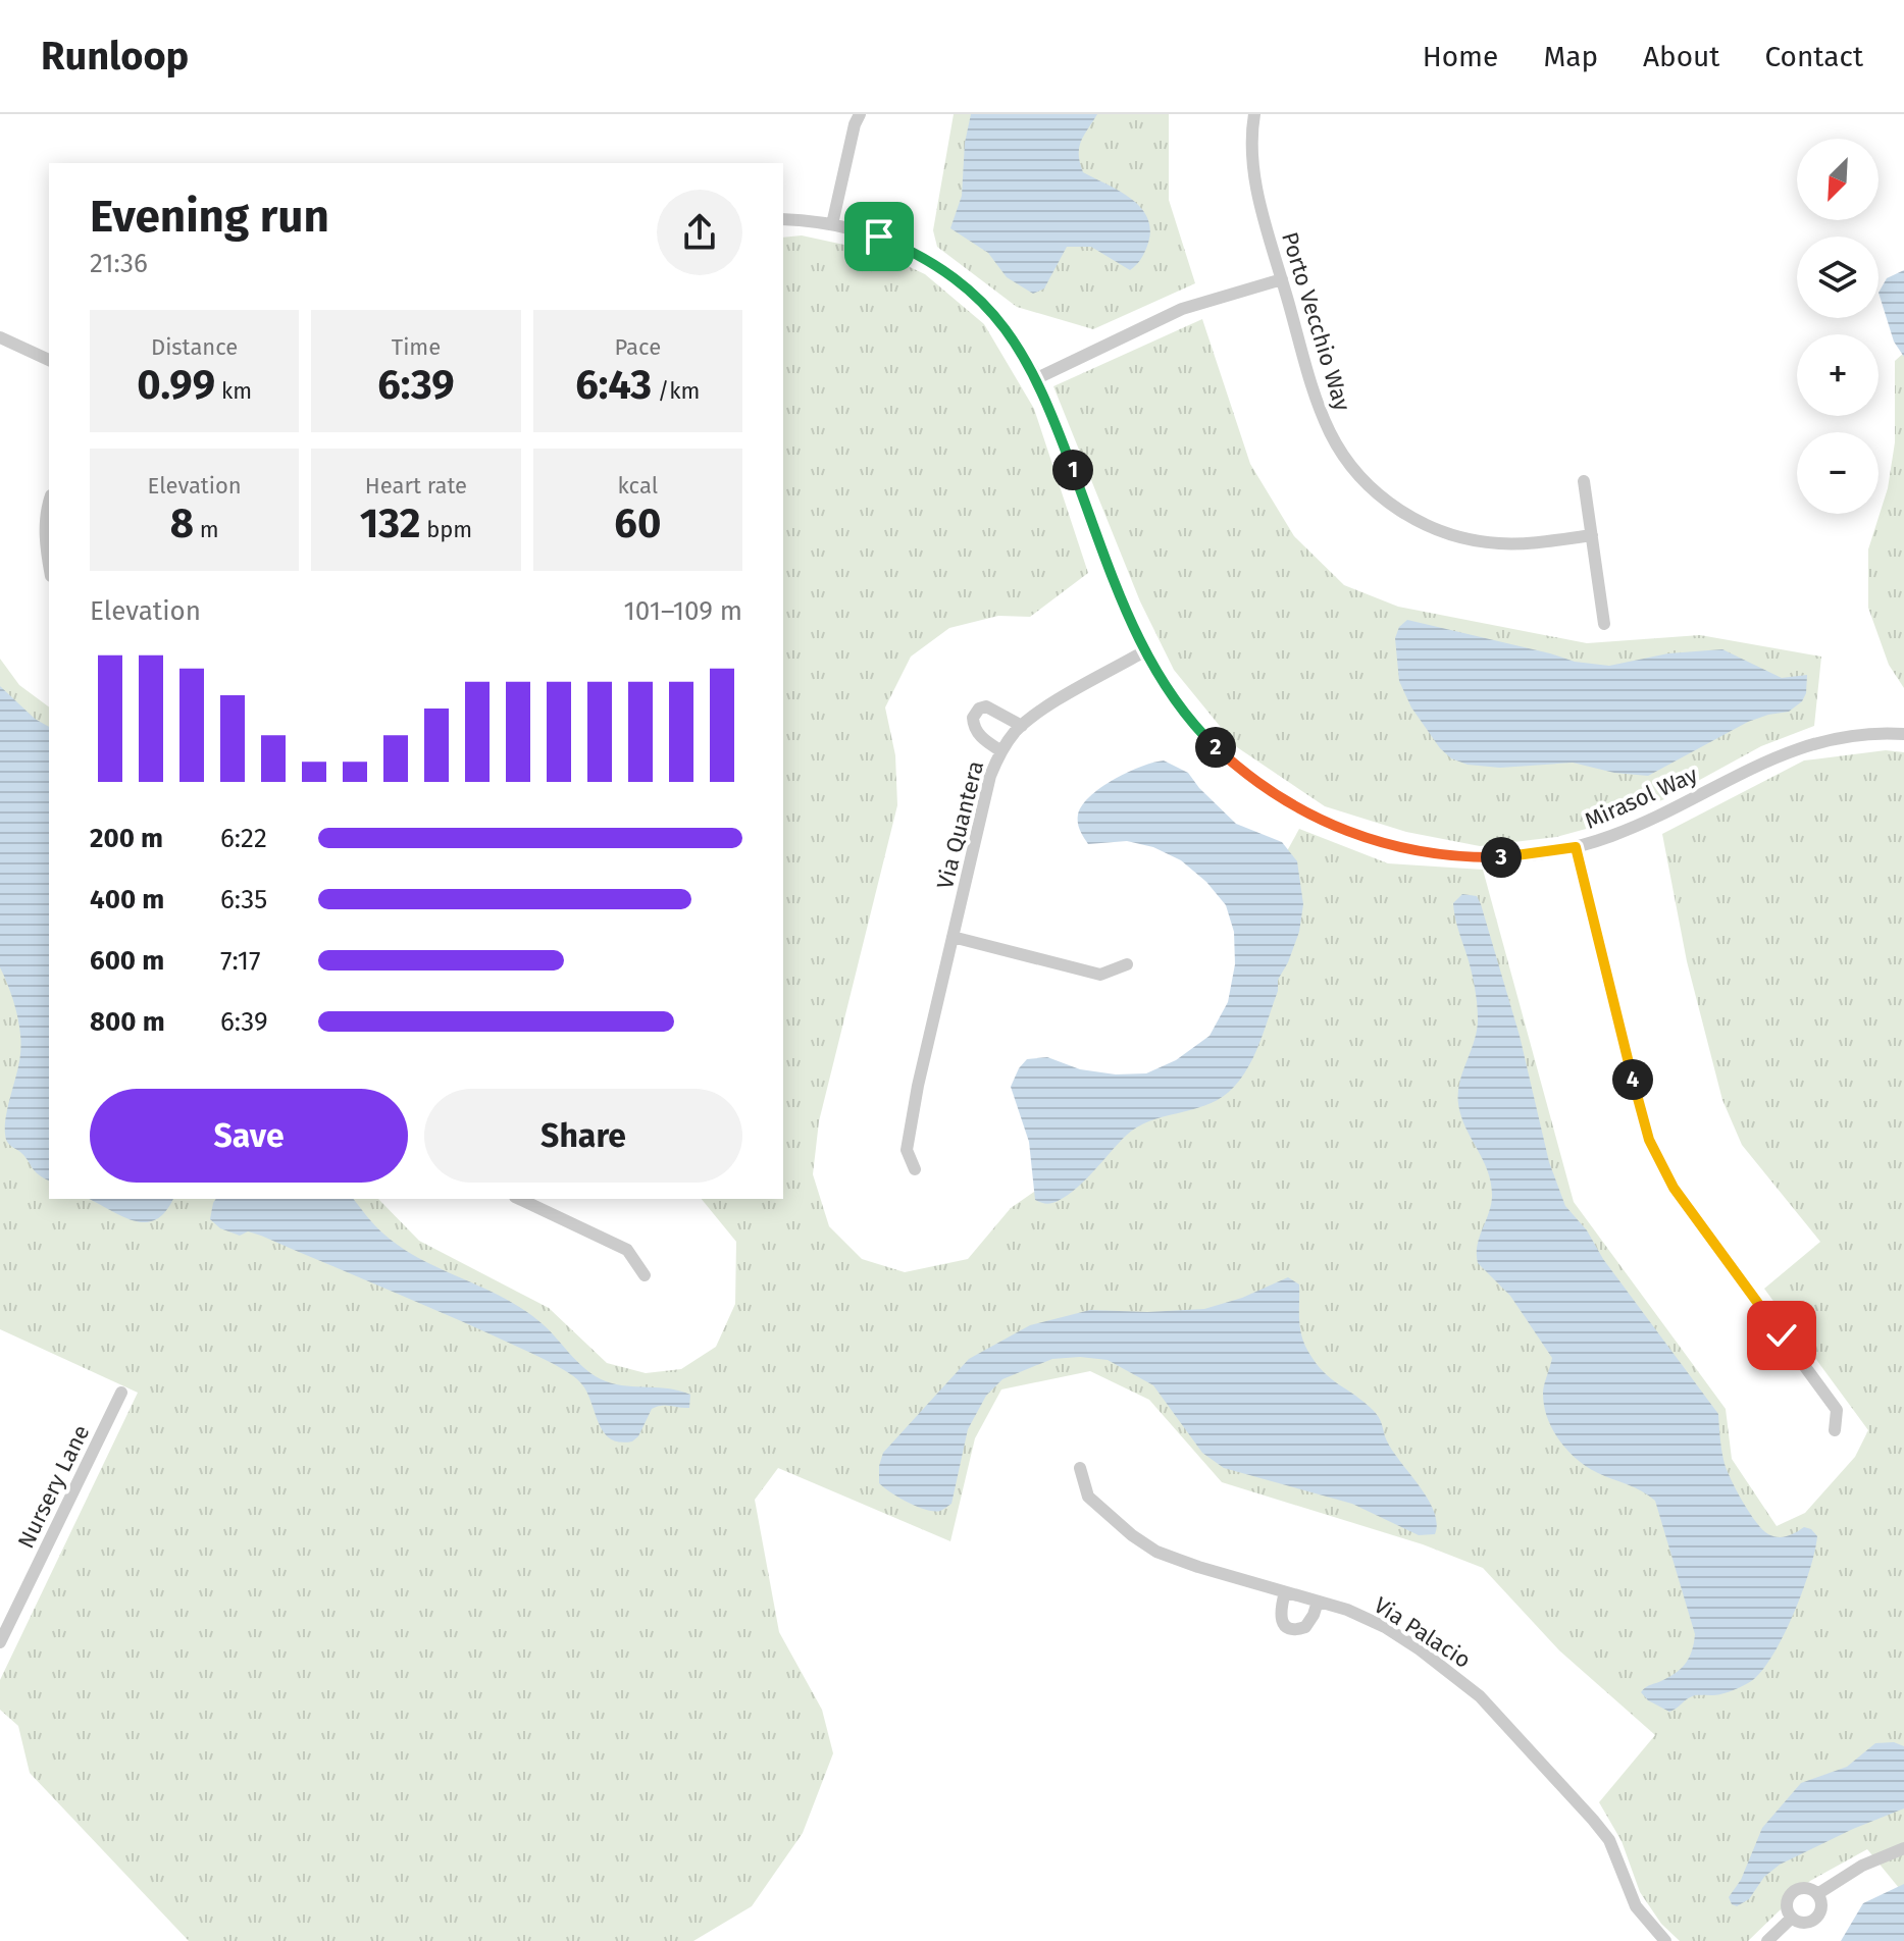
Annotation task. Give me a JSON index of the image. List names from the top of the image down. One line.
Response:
{"streets":{"street":["Porto Vecchio Way","Mirasol Way","Via Quantera","Nursery Lane","Via Palacio"]},"crossings":[["Mirasol Way","Via Quantera"]],"north":"bottom left","page":{"header":"Runloop","nav":["Home","Map","About","Contact"],"map_buttons":["+","−"],"heading":["Evening run","21:36"],"stats":[["Distance","0.99 km"],["Time","6:39"],["Pace","6:43 /km"],["Elevation","8 m"],["Heart rate","132 bpm"],["kcal","60"]],"pins":["1","2","3","4"],"chart":["Elevation","101–109 m"],"list":[{"name":"200 m","note":"6:22"},{"name":"400 m","note":"6:35"},{"name":"600 m","note":"7:17"},{"name":"800 m","note":"6:39"}],"buttons":["Save","Share"]}}
